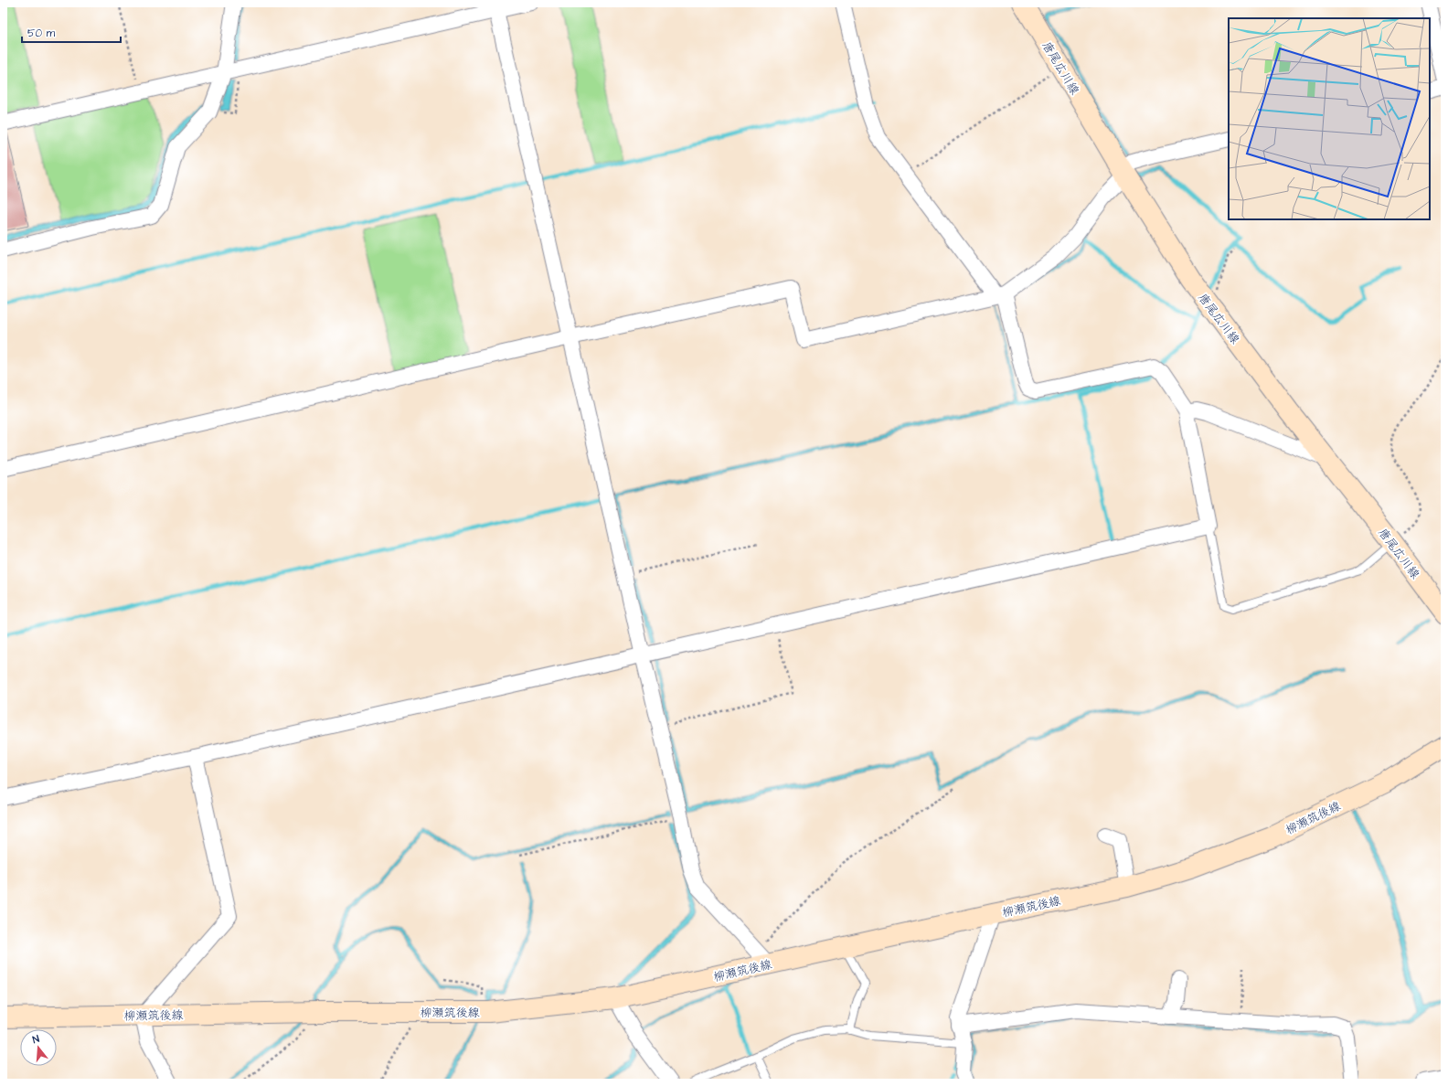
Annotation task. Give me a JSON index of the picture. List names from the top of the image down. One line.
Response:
{"streets":{"main road":["唐尾広川線","柳瀬筑後線"]},"scale_bar":"50 m","north":"top"}
